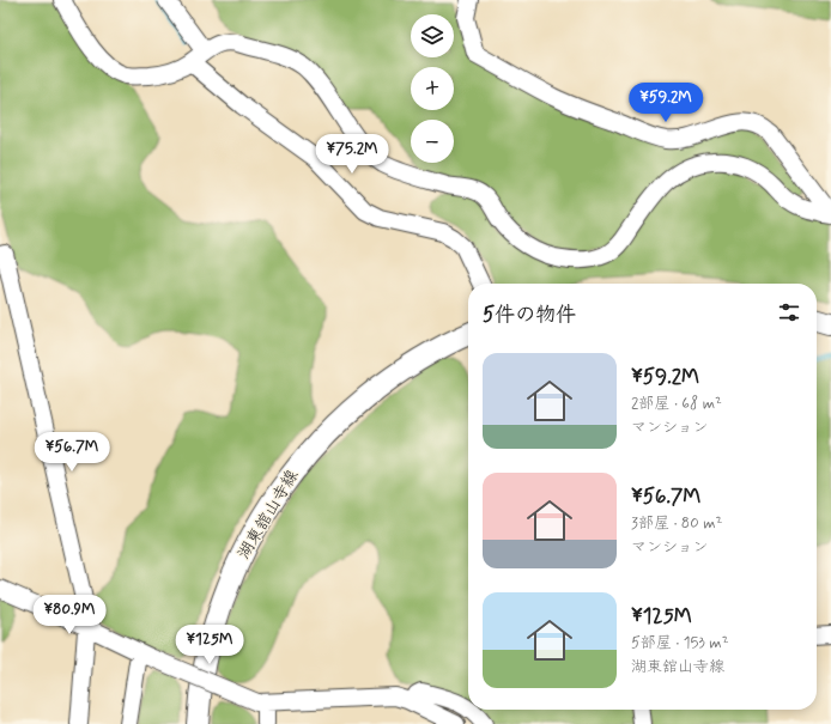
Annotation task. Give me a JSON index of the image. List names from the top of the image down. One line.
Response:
{"streets":{"main road":["湖東舘山寺線"]},"page":{"map_buttons":["+","−"],"price":["¥59.2M","¥75.2M","¥56.7M","¥80.9M","¥125M"],"heading":"5件の物件","list":[{"name":"¥59.2M","note":"2部屋 · 68 m² · マンション"},{"name":"¥56.7M","note":"3部屋 · 80 m² · マンション"},{"name":"¥125M","note":"5部屋 · 153 m² · 湖東舘山寺線"}]}}
